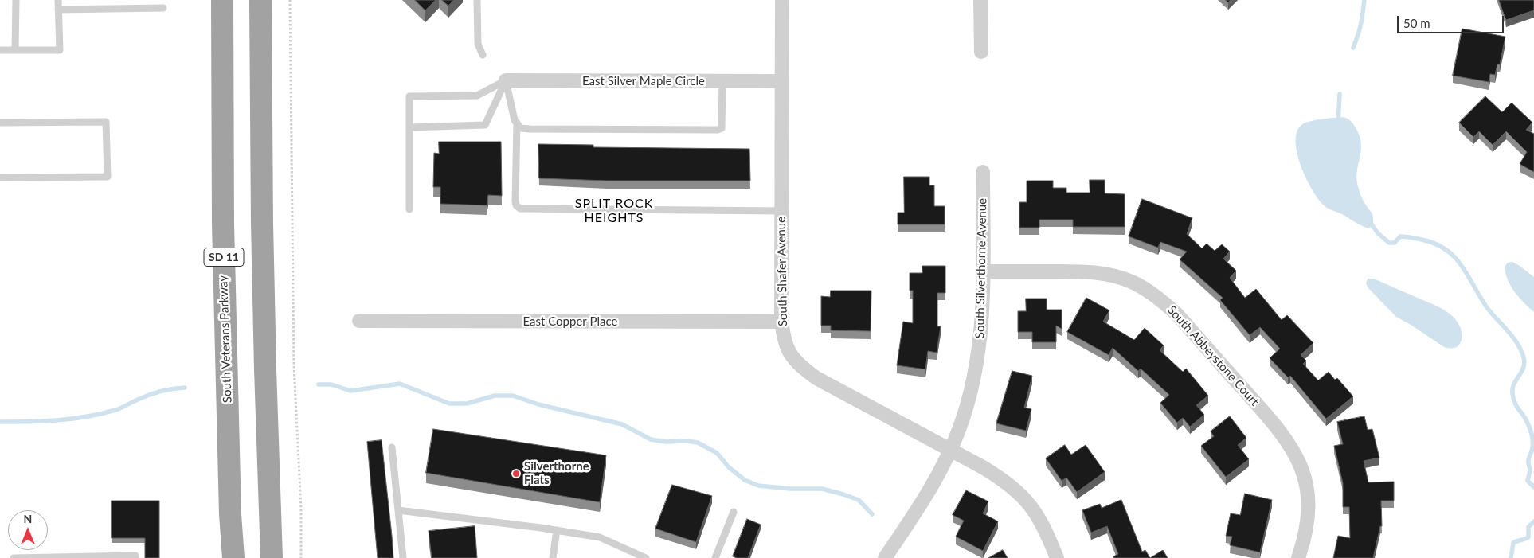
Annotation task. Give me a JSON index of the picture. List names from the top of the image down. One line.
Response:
{"streets":{"highway":["SD 11","South Veterans Parkway"],"street":["East Silver Maple Circle","South Silverthorne Avenue","South Shafer Avenue","East Copper Place","South Abbeystone Court"]},"crossings":[["East Silver Maple Circle","South Shafer Avenue"],["South Silverthorne Avenue","South Shafer Avenue"],["South Silverthorne Avenue","South Abbeystone Court"],["South Shafer Avenue","East Copper Place"]],"districts":["SPLIT ROCK HEIGHTS"],"places":["Silverthorne Flats"],"scale_bar":"50 m","north":"top"}
